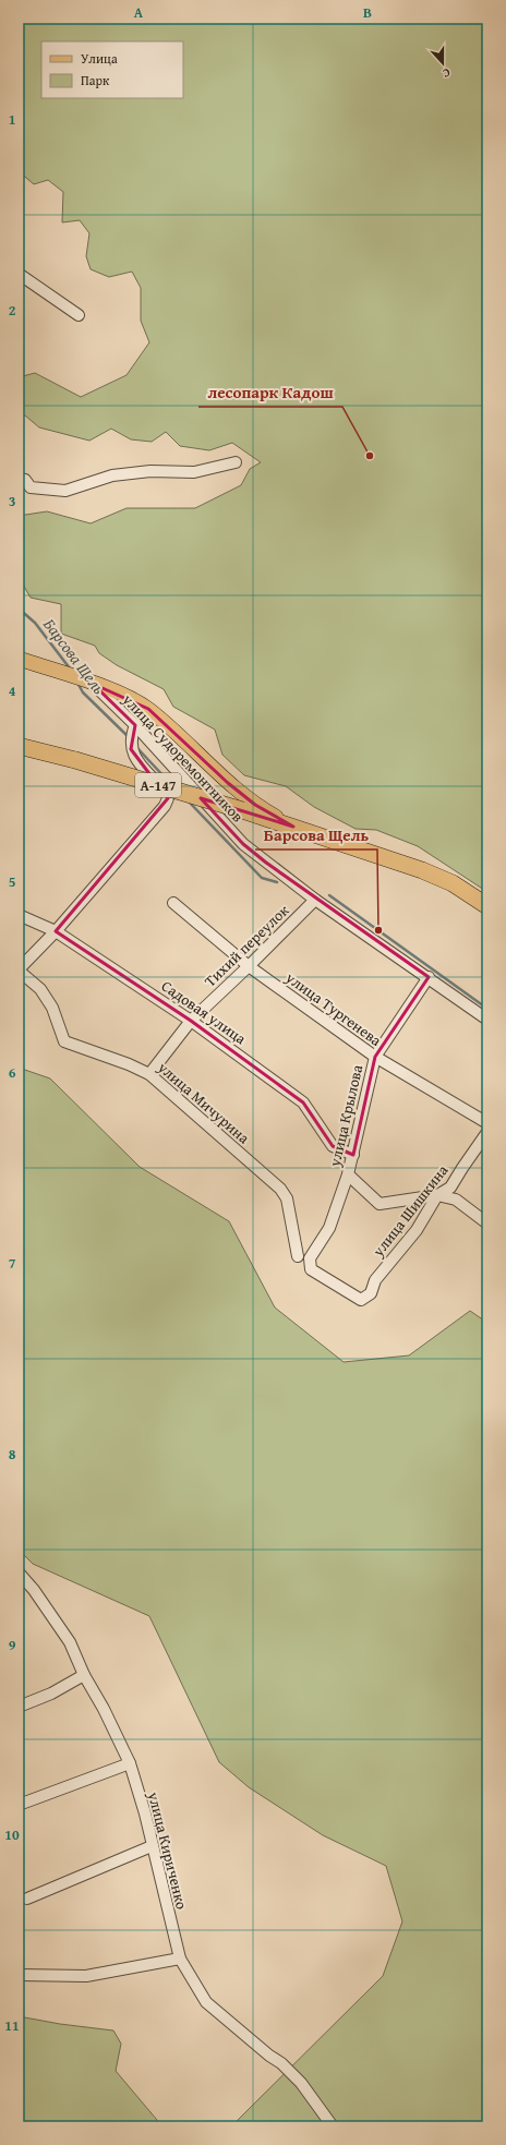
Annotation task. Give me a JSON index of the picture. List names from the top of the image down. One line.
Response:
{"streets":{"highway":["А-147"],"street":["улица Судоремонтников","Тихий переулок","улица Тургенева","Садовая улица","улица Мичурина","улица Крылова","улица Шишкина","улица Кириченко"]},"crossings":[["улица Судоремонтников","Тихий переулок"],["улица Судоремонтников","улица Крылова"],["Тихий переулок","улица Тургенева"],["Тихий переулок","Садовая улица"],["Тихий переулок","улица Мичурина"],["улица Тургенева","улица Крылова"],["Садовая улица","улица Крылова"],["улица Крылова","улица Шишкина"]],"water":["Барсова Щель"],"places":["лесопарк Кадош","Барсова Щель"],"legend":["Улица","Парк"],"north":"bottom","grid":{"columns":["A","B"],"rows":["1","2","3","4","5","6","7","8","9","10","11"]}}
